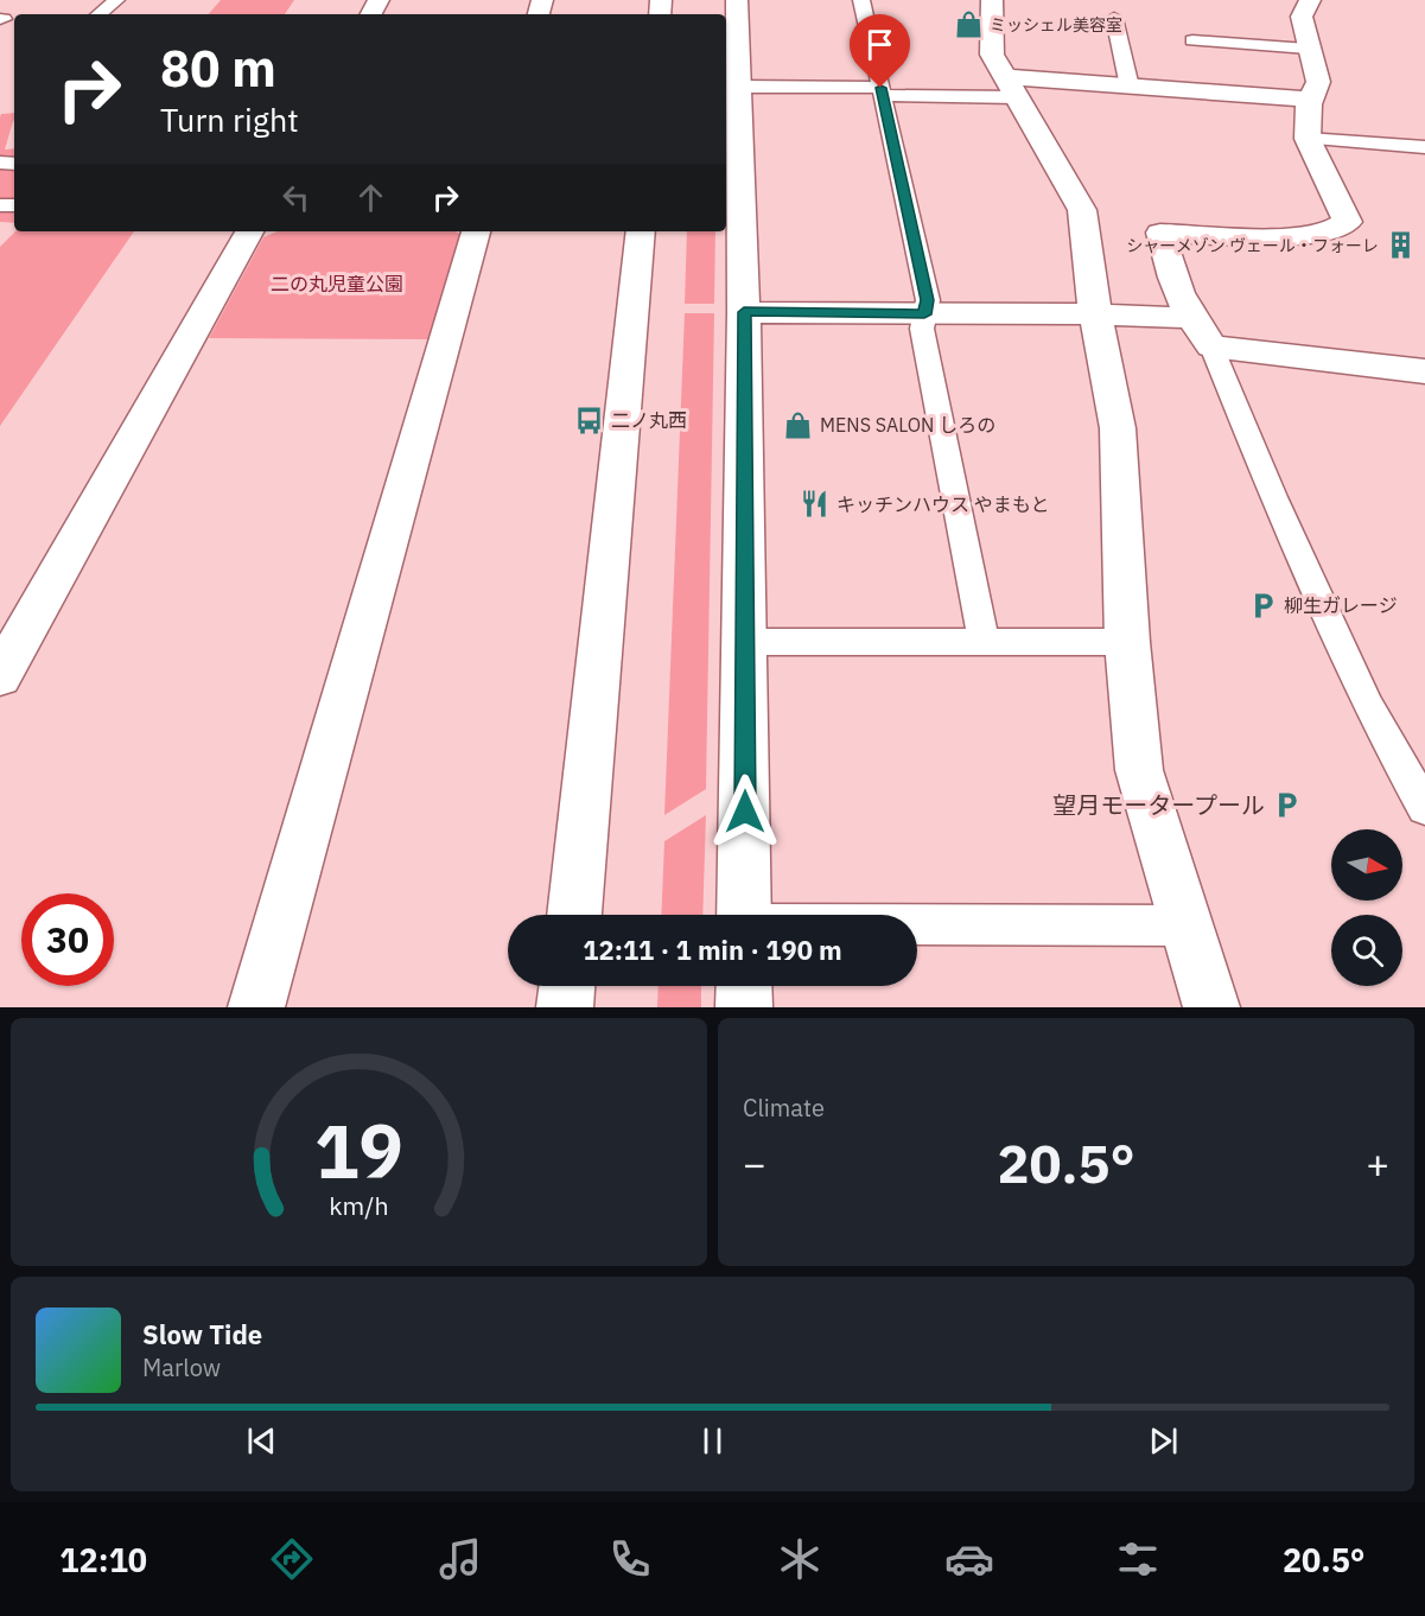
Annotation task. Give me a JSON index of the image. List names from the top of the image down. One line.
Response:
{"parks":["二の丸児童公園"],"places":{"shop":["ミッシェル美容室","MENS SALON しろの"],"building":["シャーメゾン ヴェール・フォーレ"],"bus stop":["二ノ丸西"],"restaurant":["キッチンハウス やまもと"],"parking":["柳生ガレージ","望月モータープール"]},"north":"right","page":{"turn":["80 m","Turn right"],"limit":"30","trip":"12:11 · 1 min · 190 m","tile":"Climate","heat":["−","20.5°","+"],"song":["Slow Tide","Marlow"],"tabs":["12:10","20.5°"],"gauge":["19","km/h"]}}
